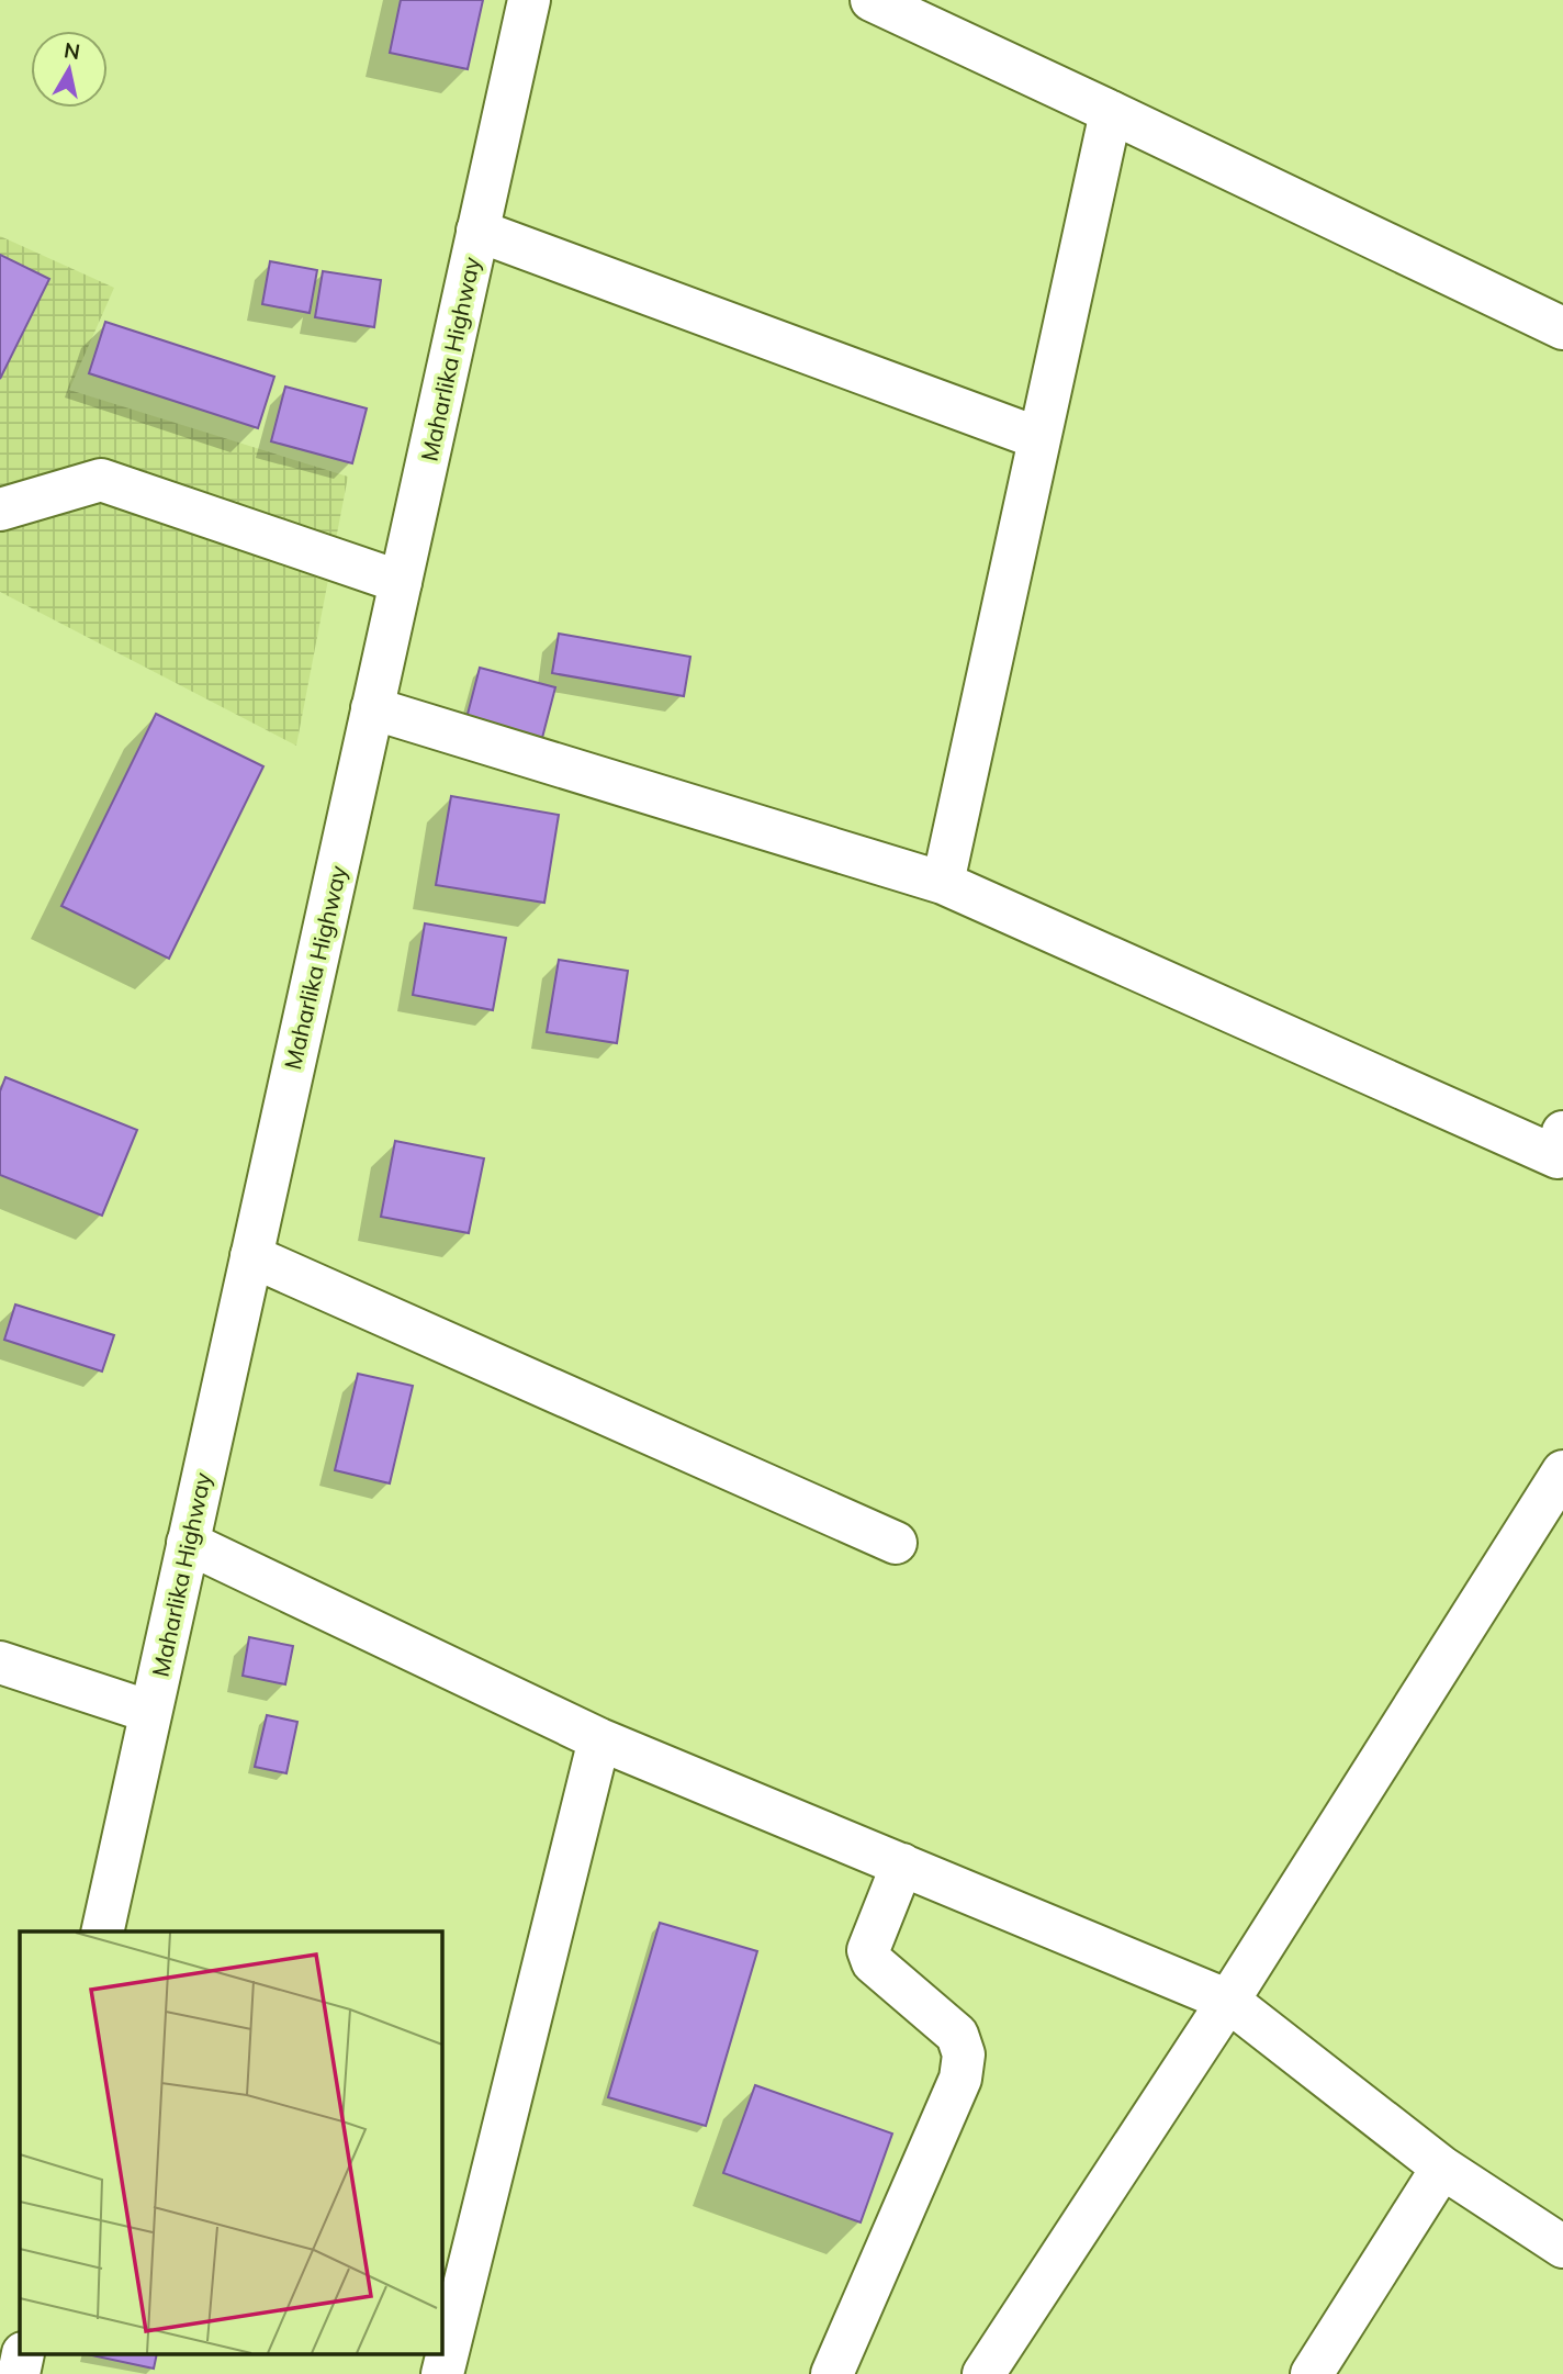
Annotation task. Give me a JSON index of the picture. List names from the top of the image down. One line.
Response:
{"streets":{"main road":["Maharlika Highway"]},"north":"top"}
